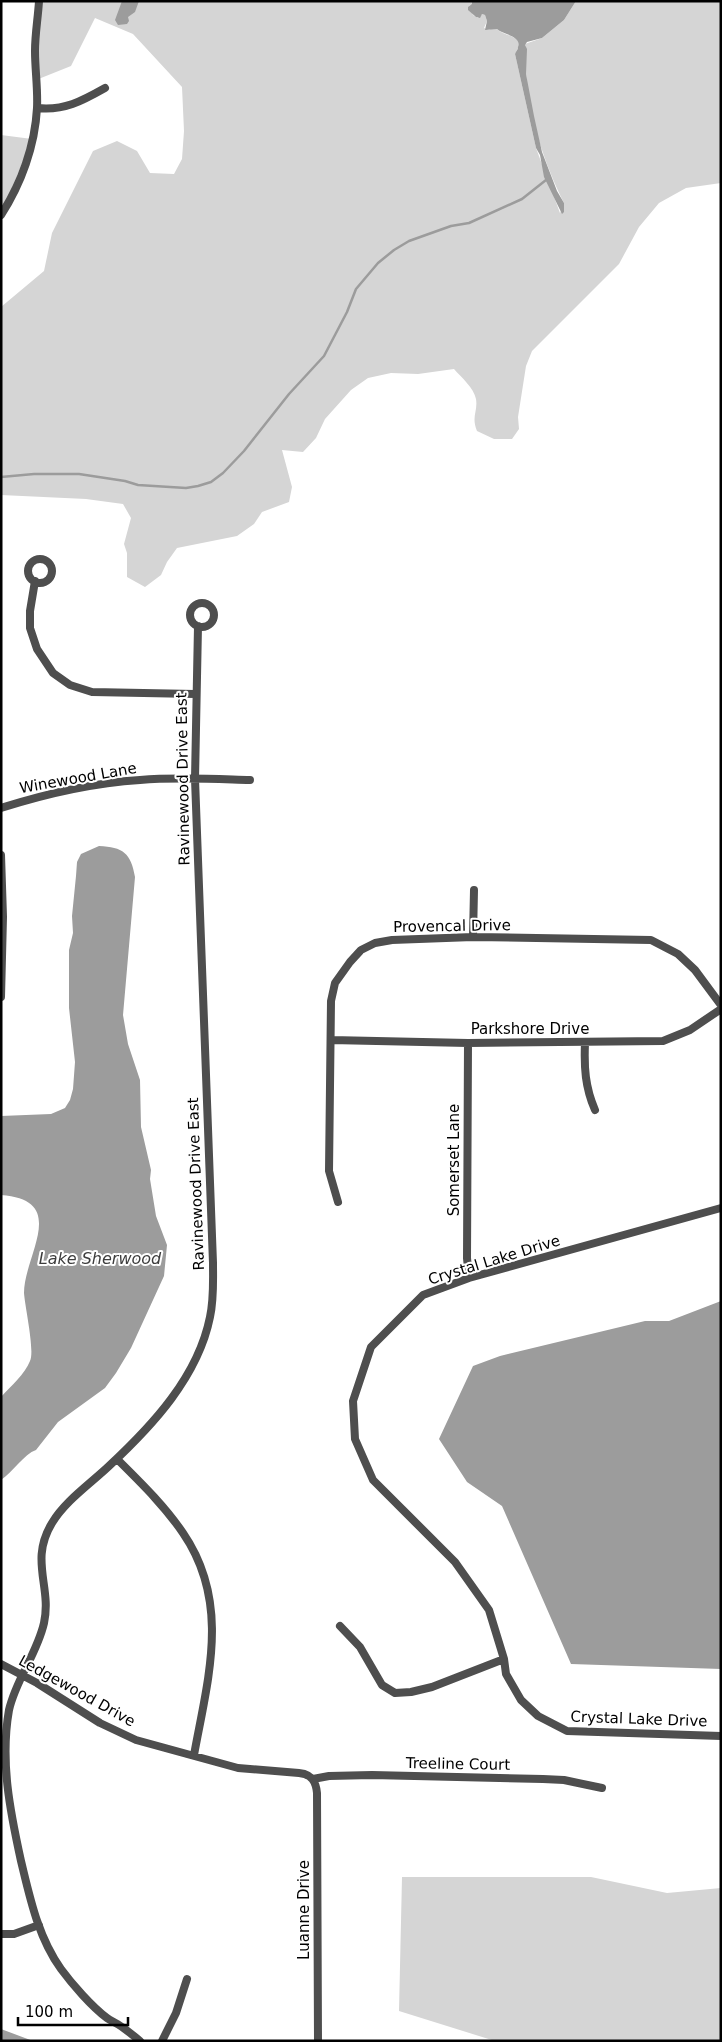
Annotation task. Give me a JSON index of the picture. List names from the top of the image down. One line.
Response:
{"streets":{"street":["Winewood Lane","Ravinewood Drive East","Provencal Drive","Parkshore Drive","Somerset Lane","Crystal Lake Drive","Ledgewood Drive","Treeline Court","Luanne Drive"]},"crossings":[["Winewood Lane","Ravinewood Drive East"],["Ravinewood Drive East","Ledgewood Drive"],["Provencal Drive","Parkshore Drive"],["Parkshore Drive","Somerset Lane"],["Somerset Lane","Crystal Lake Drive"],["Ledgewood Drive","Treeline Court"],["Ledgewood Drive","Luanne Drive"],["Treeline Court","Luanne Drive"]],"water":["Lake Sherwood"],"scale_bar":"100 m"}
